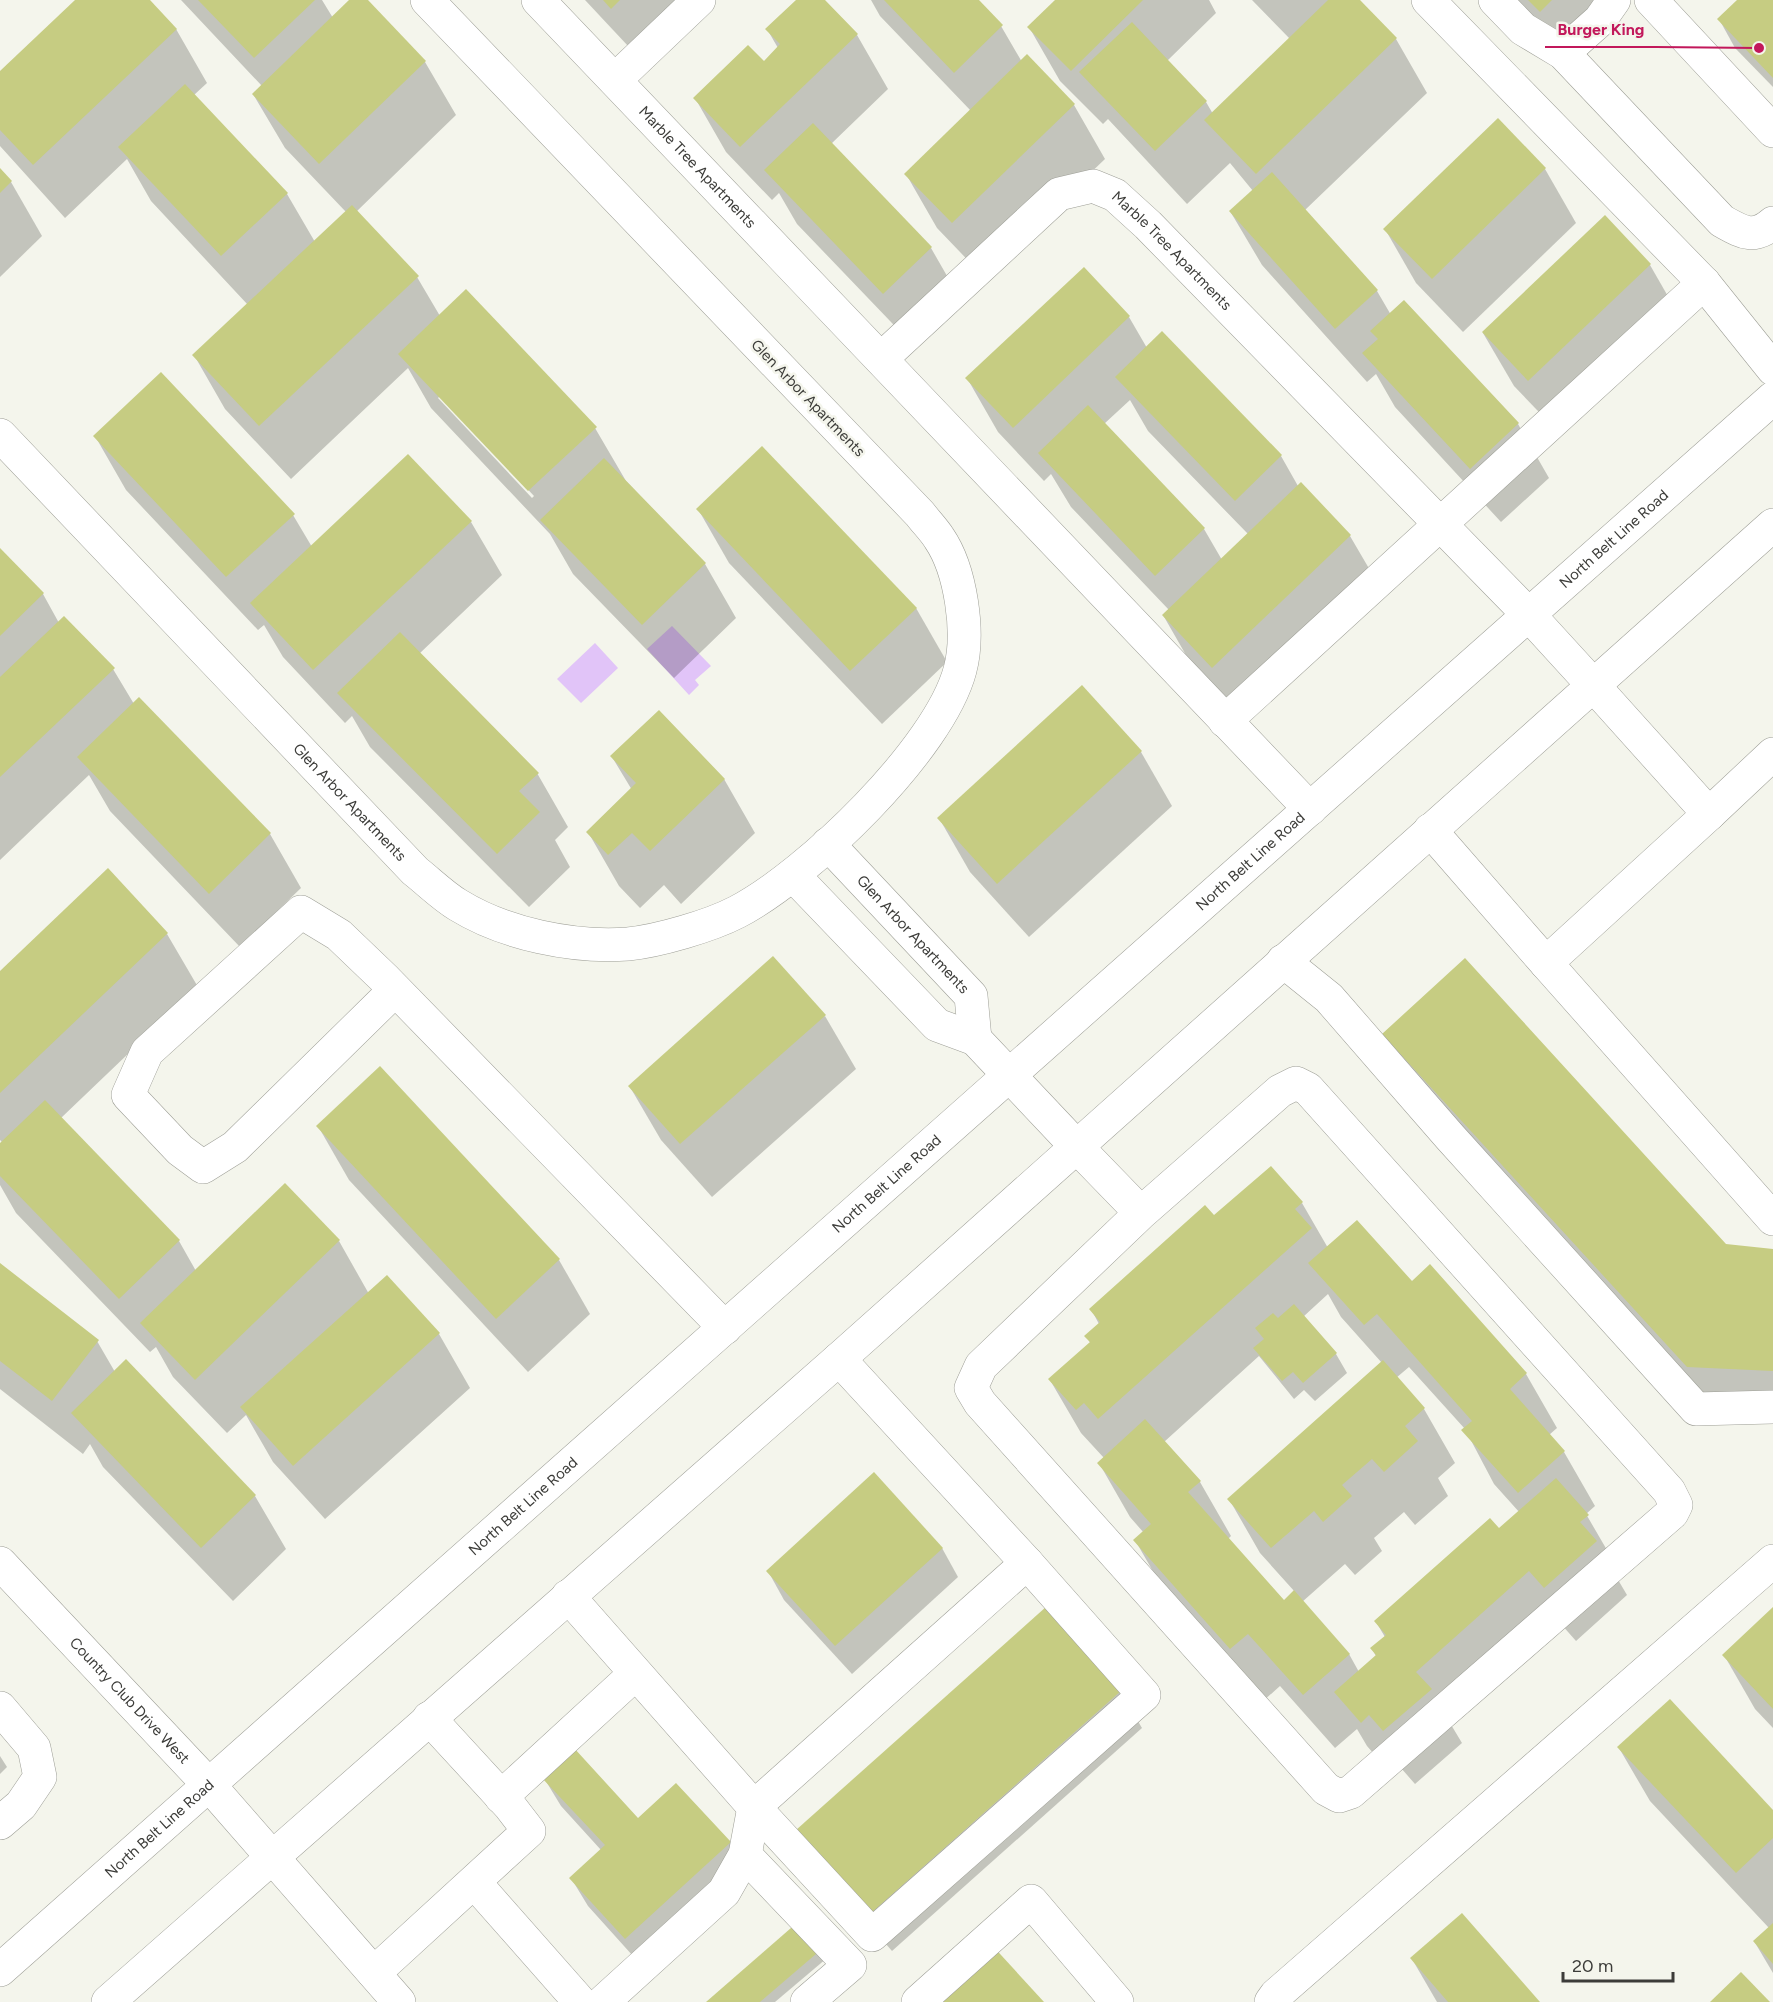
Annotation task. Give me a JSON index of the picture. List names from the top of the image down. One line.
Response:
{"streets":{"main road":["Marble Tree Apartments","Glen Arbor Apartments","North Belt Line Road","Country Club Drive West"]},"crossings":[["Marble Tree Apartments","North Belt Line Road"],["North Belt Line Road","Country Club Drive West"]],"places":["Burger King"],"scale_bar":"20 m"}
